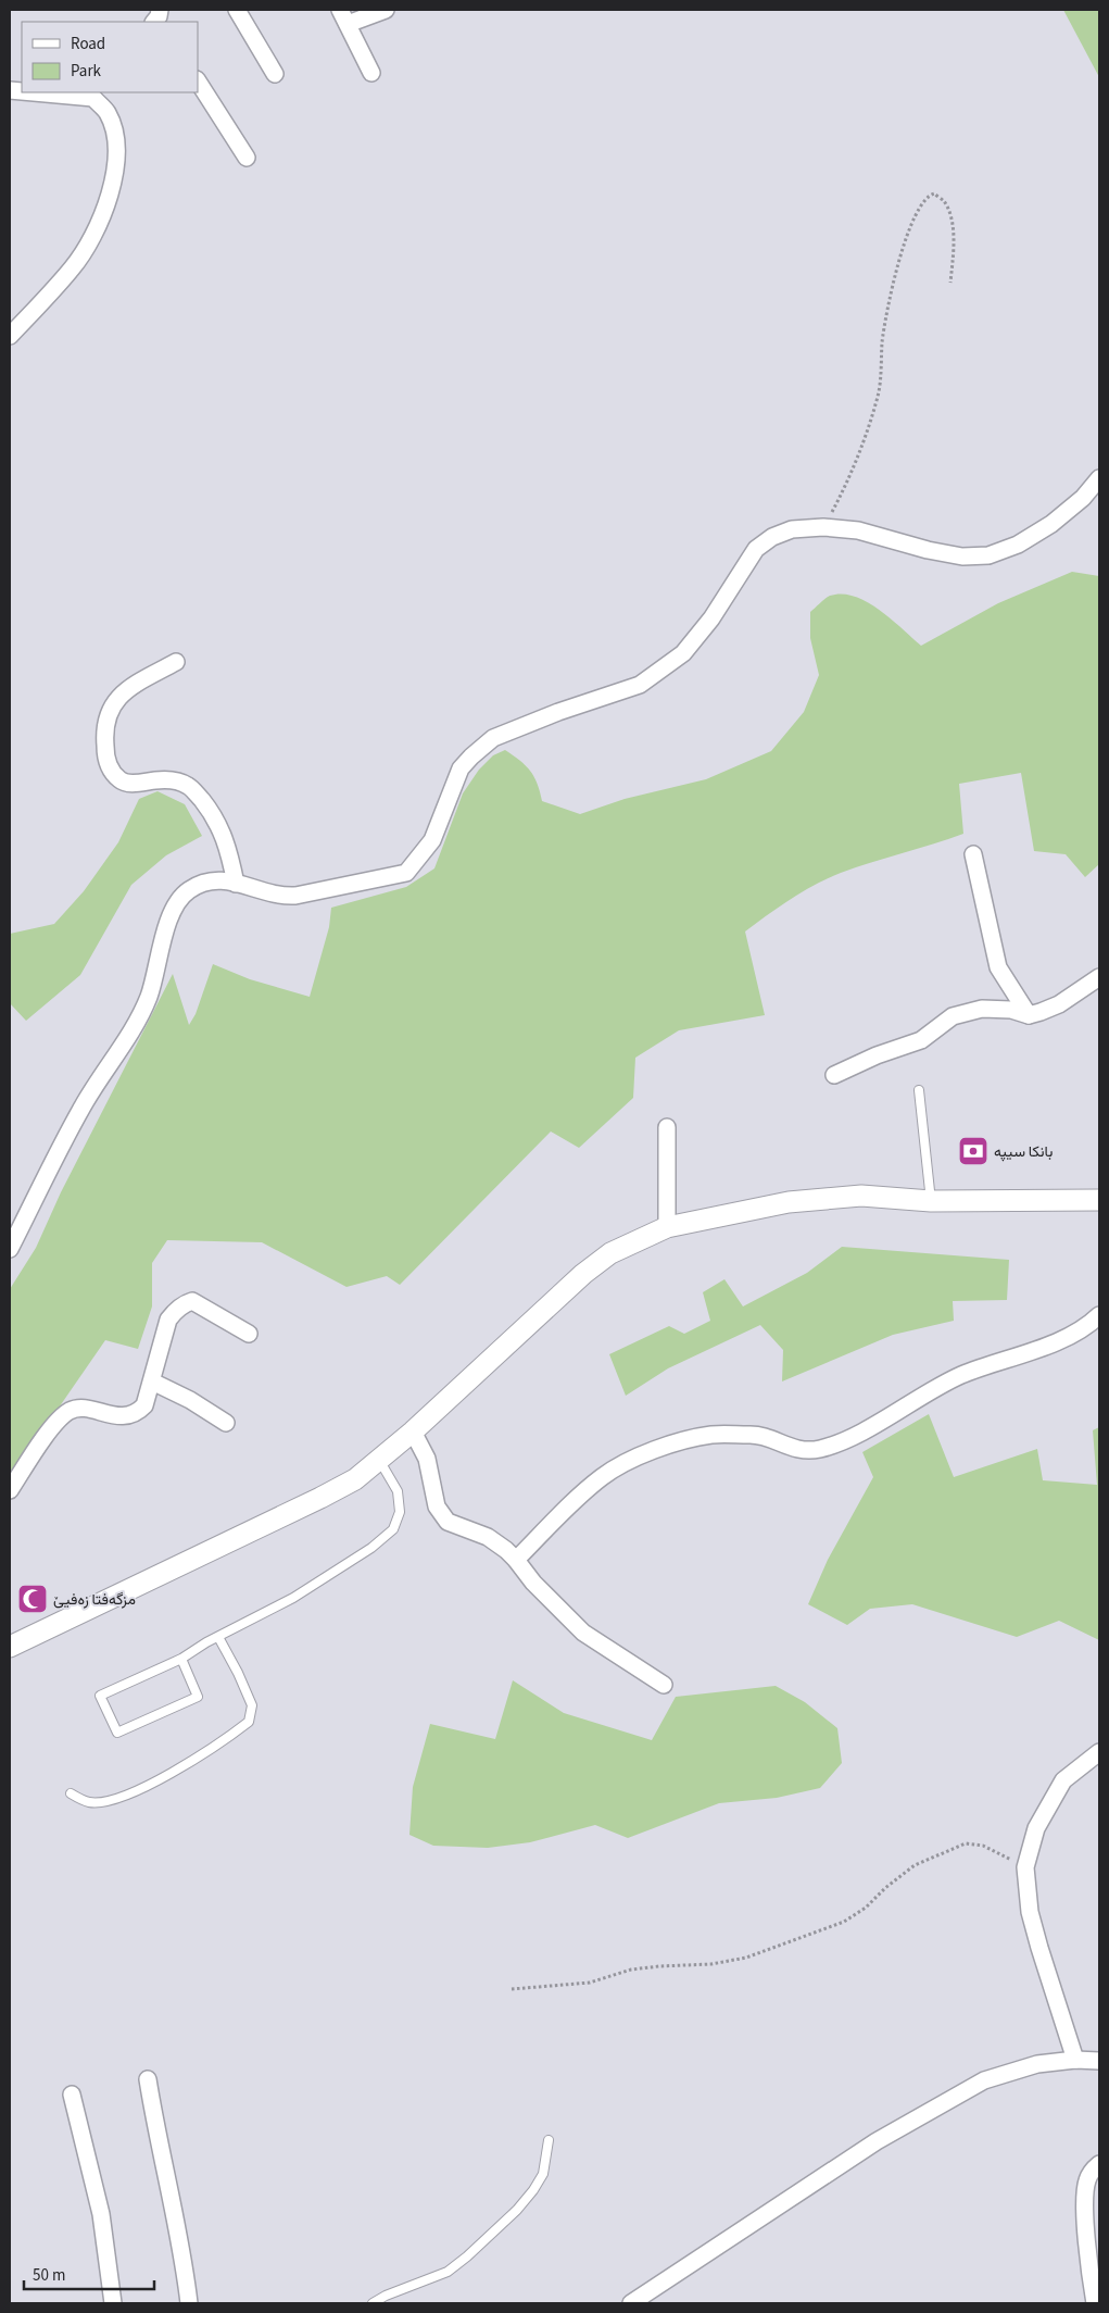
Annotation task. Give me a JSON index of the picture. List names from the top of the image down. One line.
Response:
{"places":{"bank":["بانکا سیپە"],"mosque":["مزگەفتا زەفیێ"]},"legend":["Road","Park"],"scale_bar":"50 m"}
